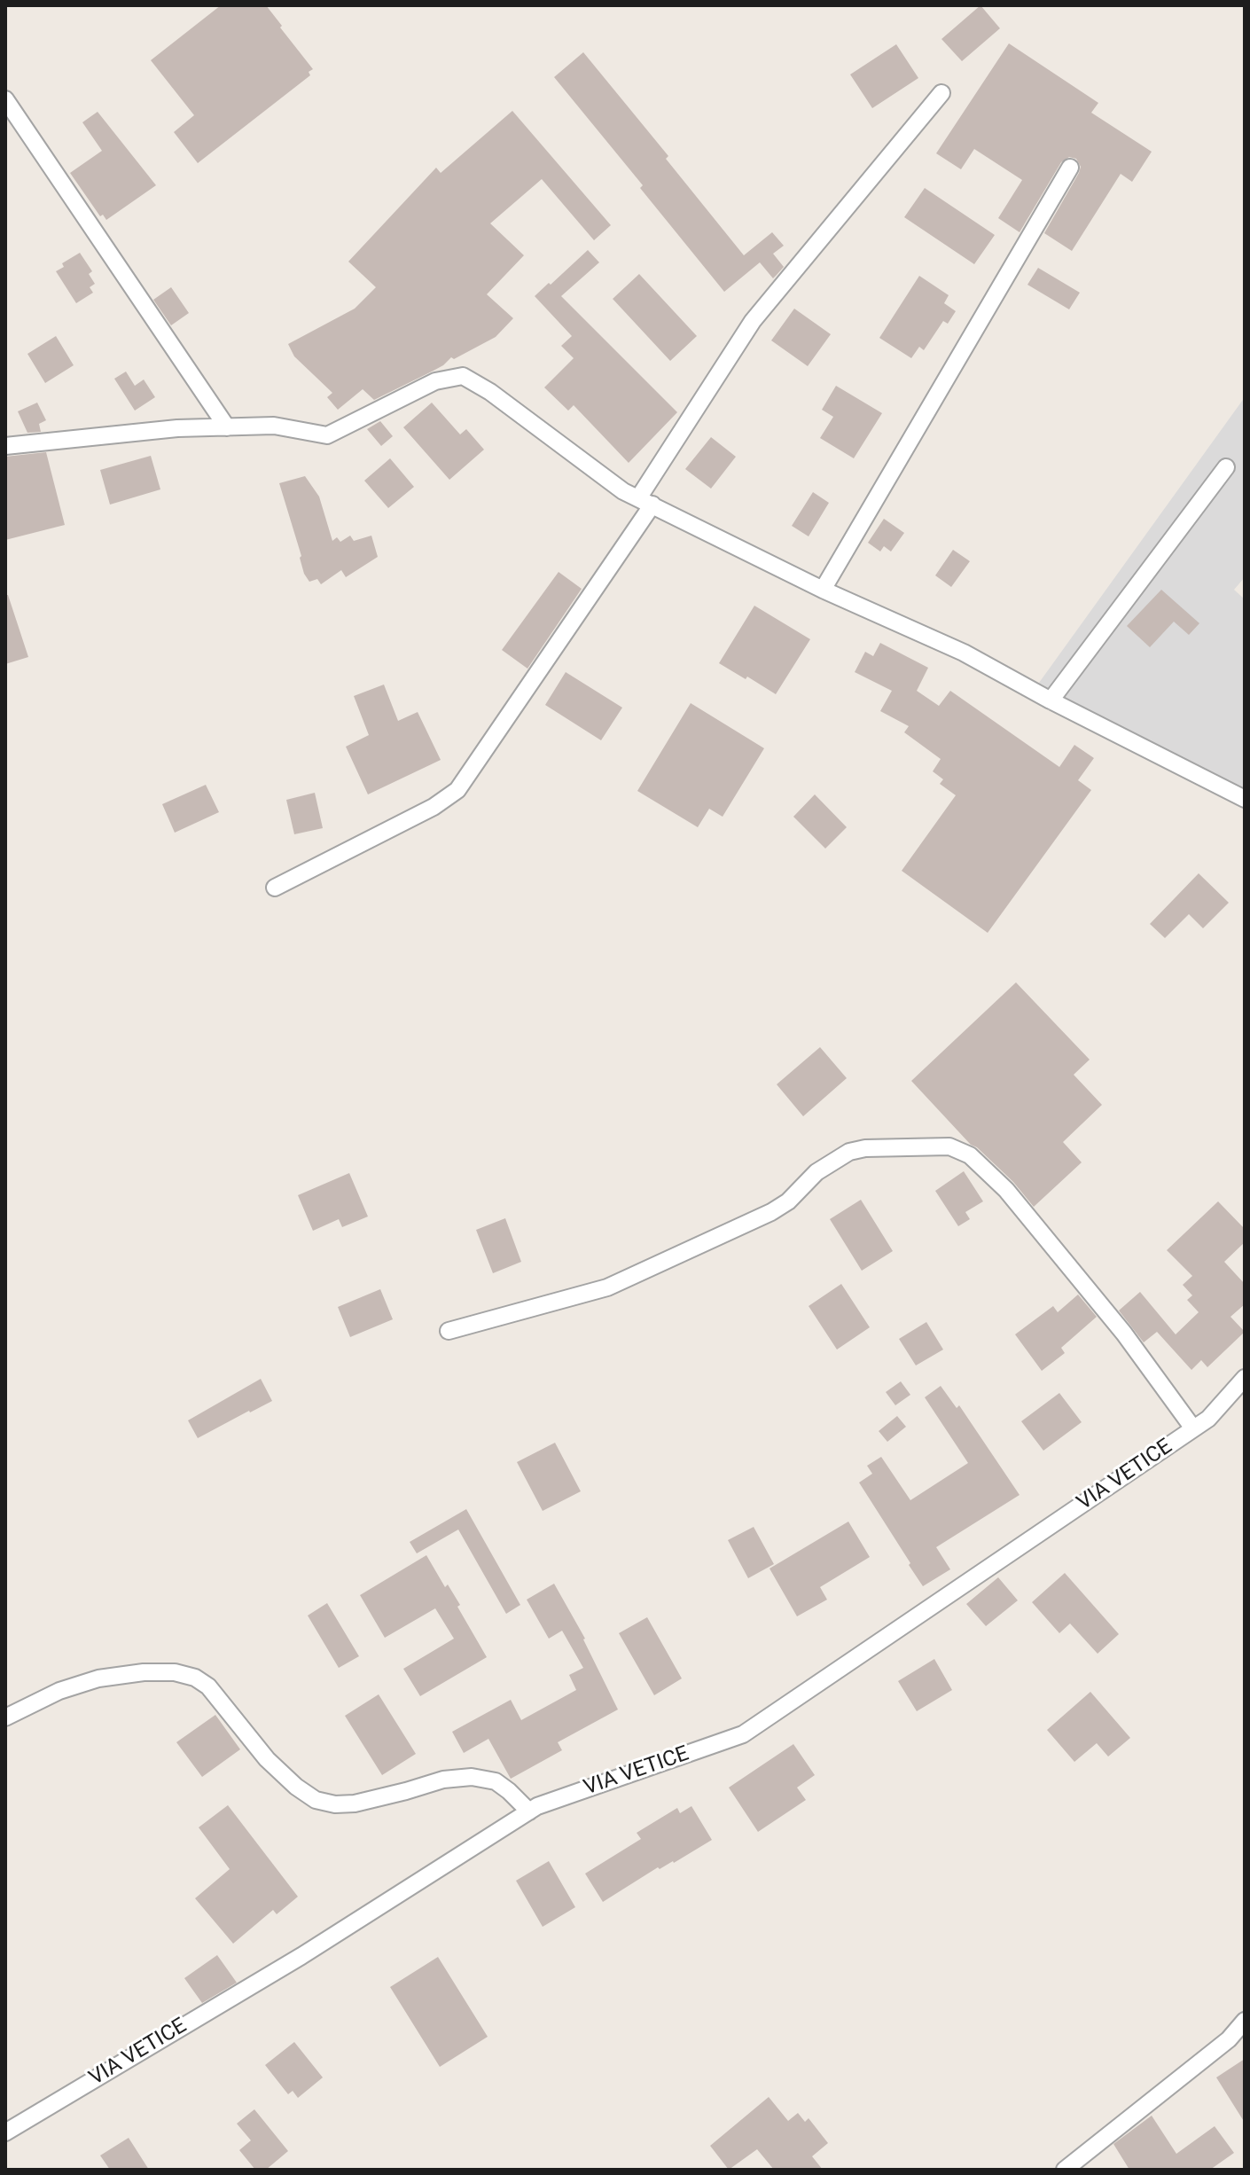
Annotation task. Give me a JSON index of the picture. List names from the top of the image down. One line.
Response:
{"streets":{"street":["VIA VETICE"]}}
